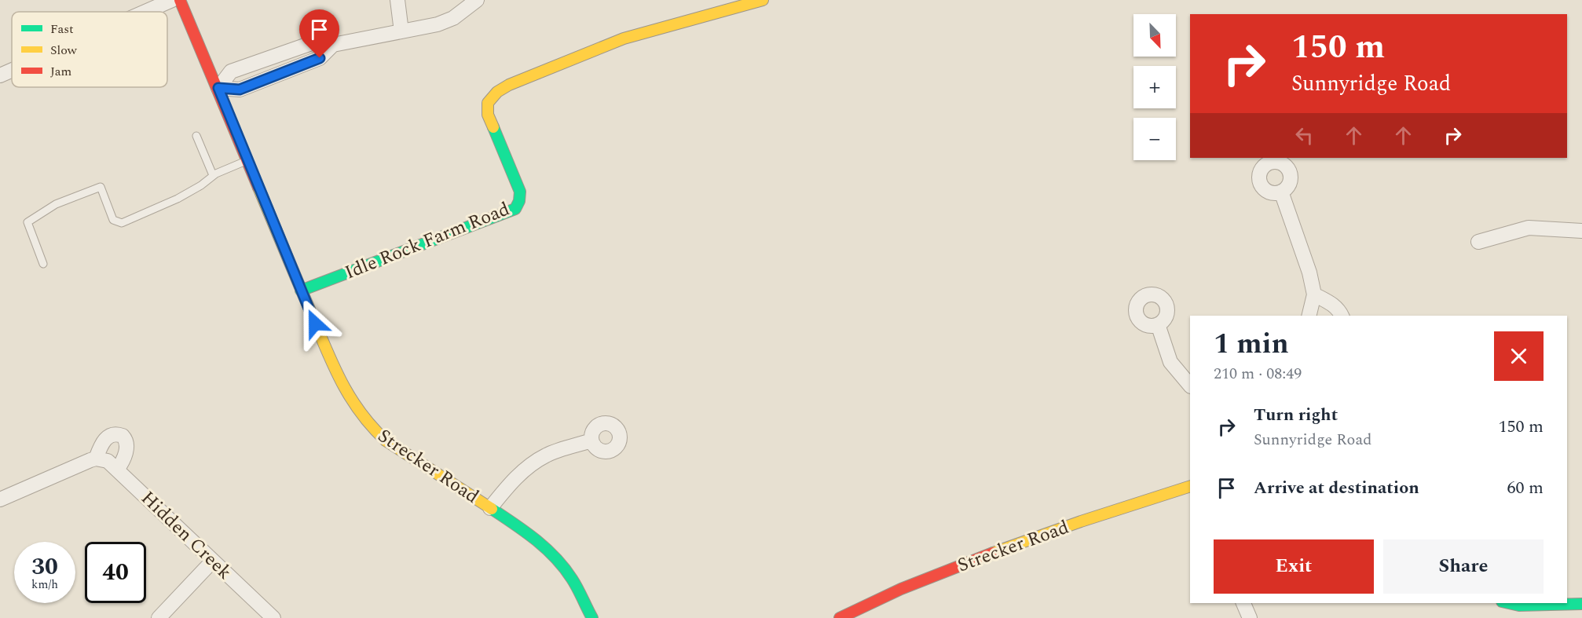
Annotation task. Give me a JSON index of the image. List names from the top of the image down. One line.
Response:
{"streets":{"street":["Idle Rock Farm Road","Strecker Road","Hidden Creek"]},"crossings":[["Idle Rock Farm Road","Strecker Road"]],"legend":["Fast","Slow","Jam"],"north":"bottom right","page":{"map_buttons":["+","−"],"turn":["150 m","Sunnyridge Road"],"heading":["1 min","210 m · 08:49"],"list":[{"name":"Turn right","note":"Sunnyridge Road","value":"150 m"},{"name":"Arrive at destination","value":"60 m"}],"buttons":["Exit","Share"],"speed":"30 km/h","limit":"40"}}
